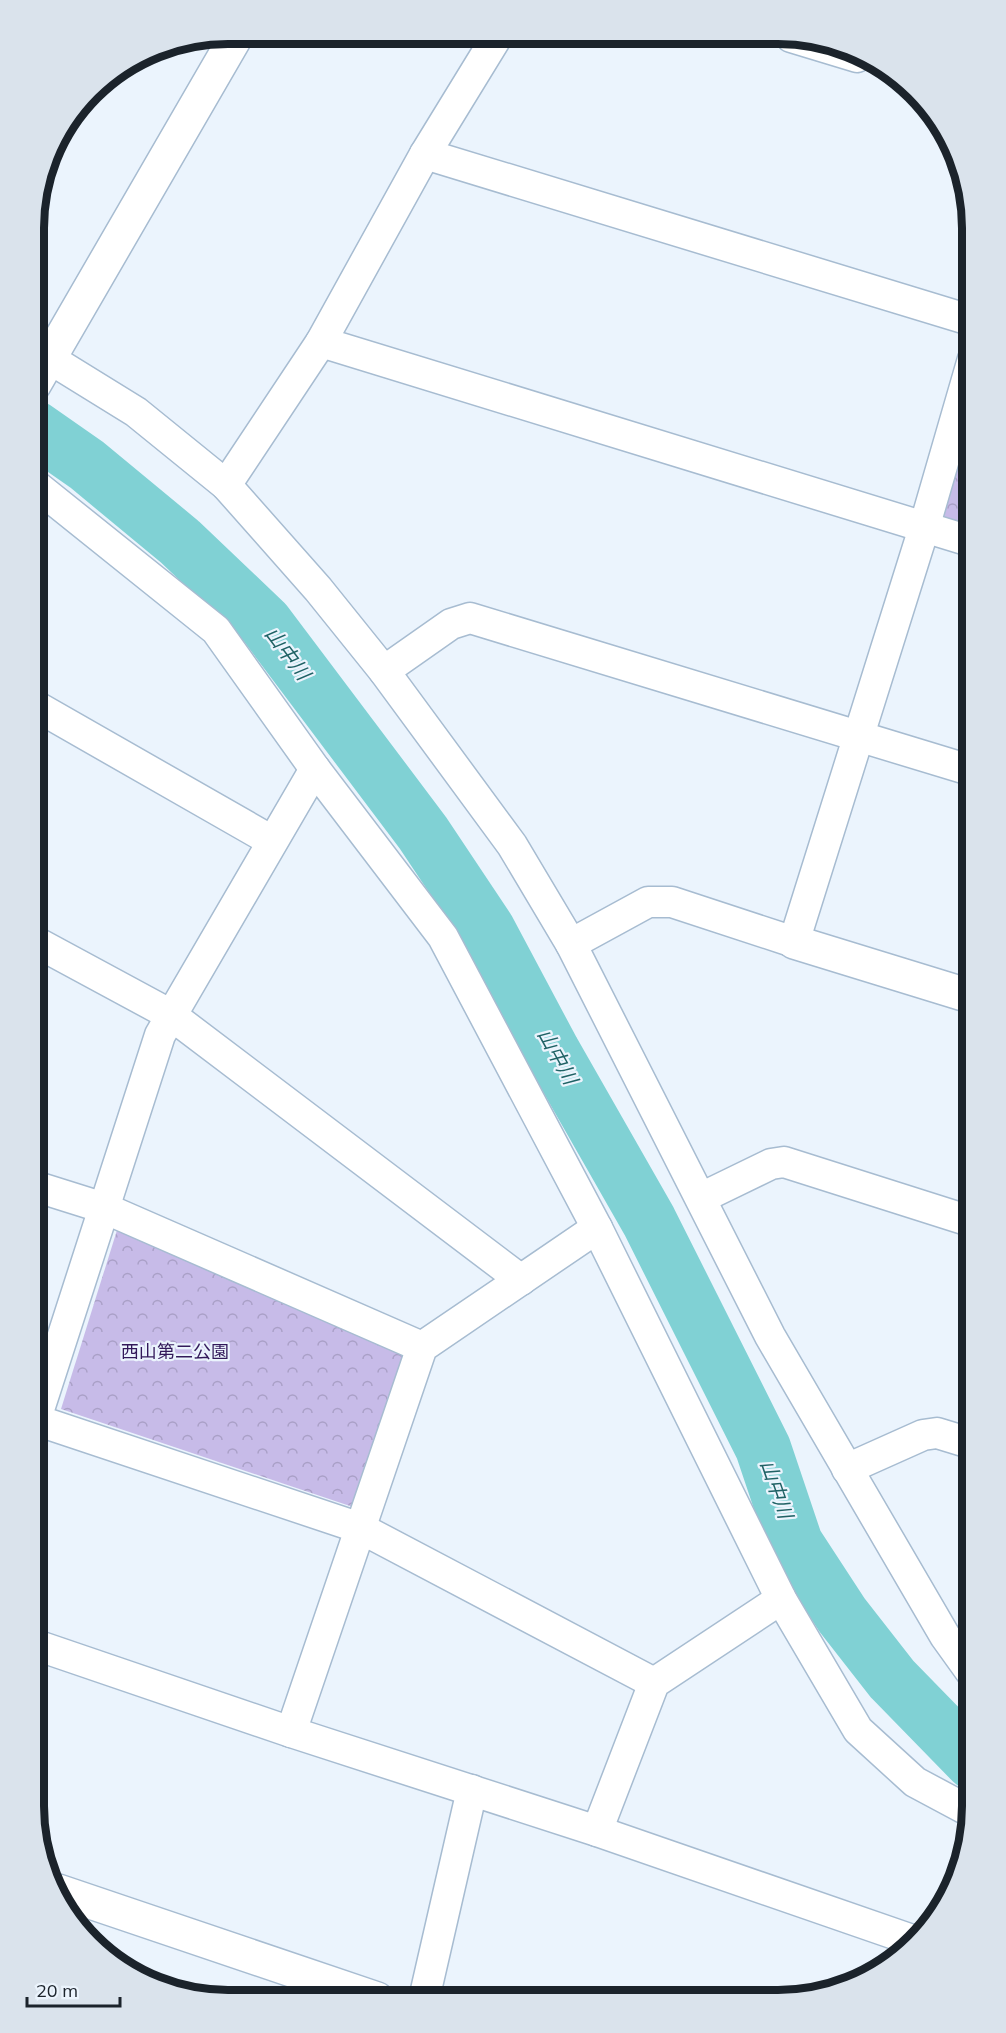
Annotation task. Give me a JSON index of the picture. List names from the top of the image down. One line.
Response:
{"water":["山中川"],"parks":["西山第二公園"],"scale_bar":"20 m"}
